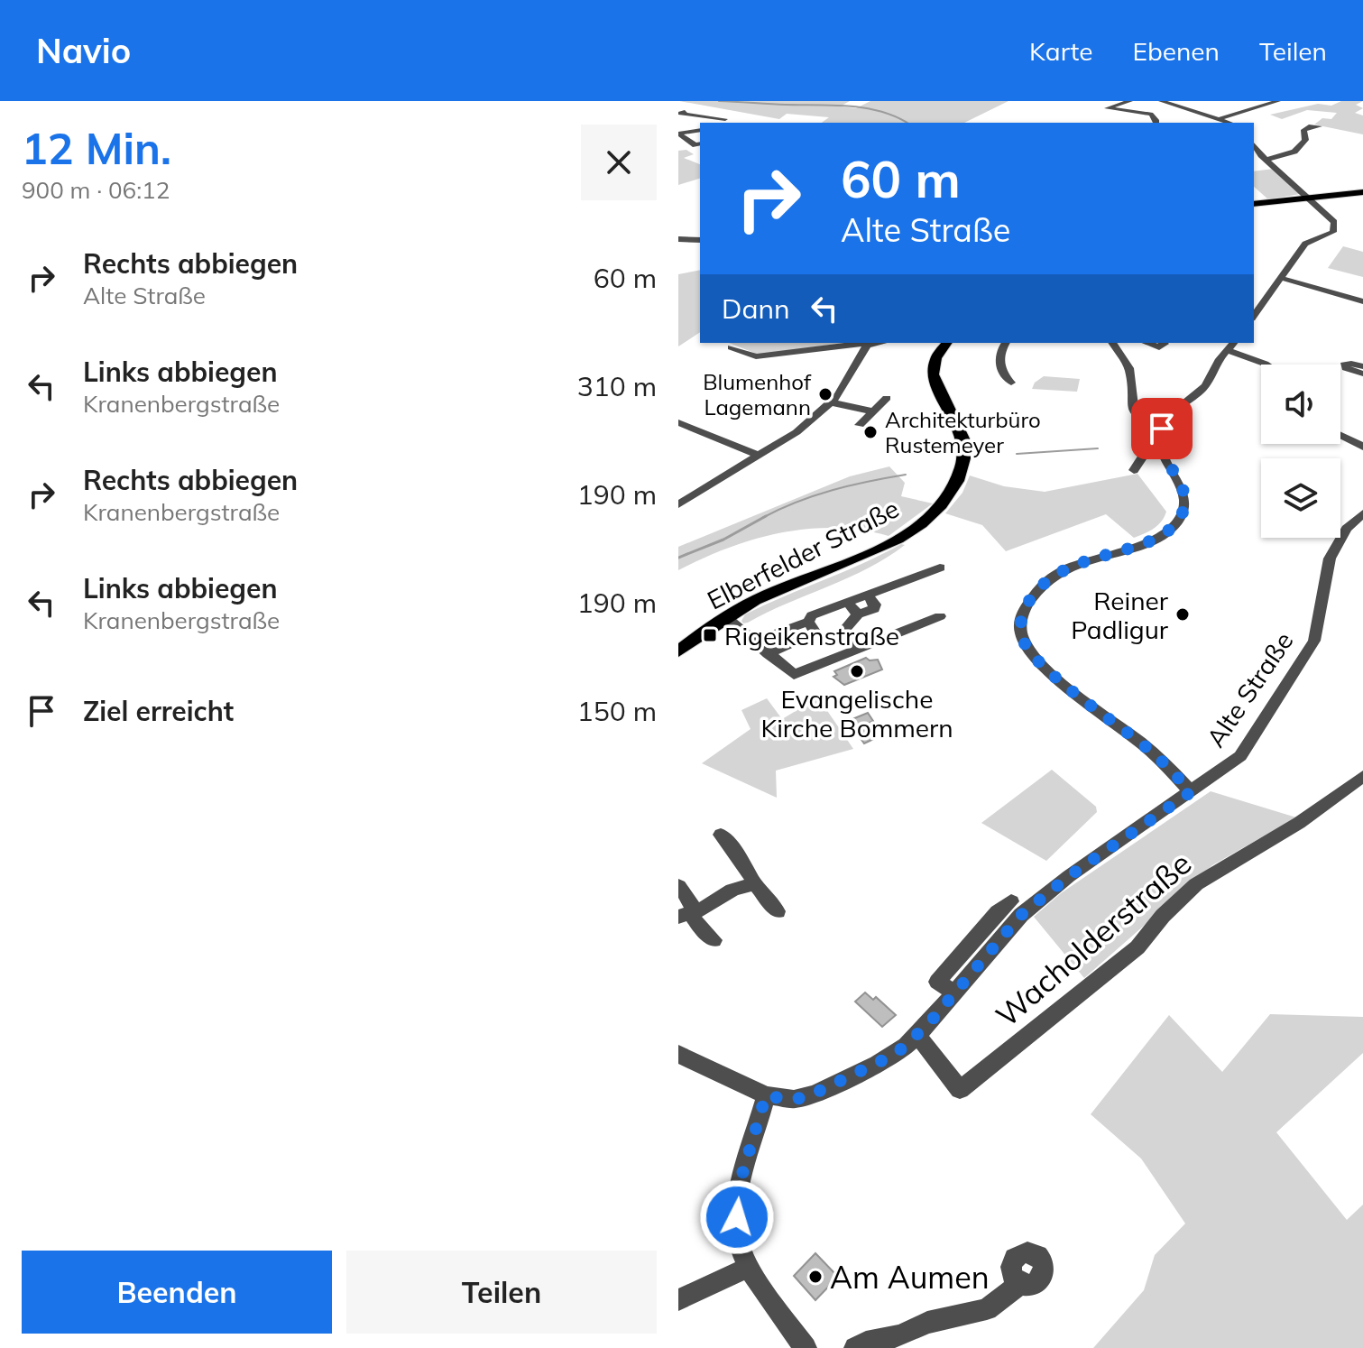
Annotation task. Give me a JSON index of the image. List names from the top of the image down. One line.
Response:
{"streets":{"main road":["Elberfelder Straße"],"street":["Alte Straße","Wacholderstraße"]},"crossings":[["Alte Straße","Wacholderstraße"]],"places":{"other":["Blumenhof Lagemann","Architekturbüro Rustemeyer","Reiner Padligur","Evangelische Kirche Bommern","Am Aumen"],"transit":["Rigeikenstraße"]},"page":{"header":"Navio","nav":["Karte","Ebenen","Teilen"],"heading":["12 Min.","900 m · 06:12"],"turn":["60 m","Alte Straße"],"list":[{"name":"Rechts abbiegen","note":"Alte Straße","value":"60 m"},{"name":"Links abbiegen","note":"Kranenbergstraße","value":"310 m"},{"name":"Rechts abbiegen","note":"Kranenbergstraße","value":"190 m"},{"name":"Links abbiegen","note":"Kranenbergstraße","value":"190 m"},{"name":"Ziel erreicht","value":"150 m"}],"then":"Dann","buttons":["Beenden","Teilen"]}}
